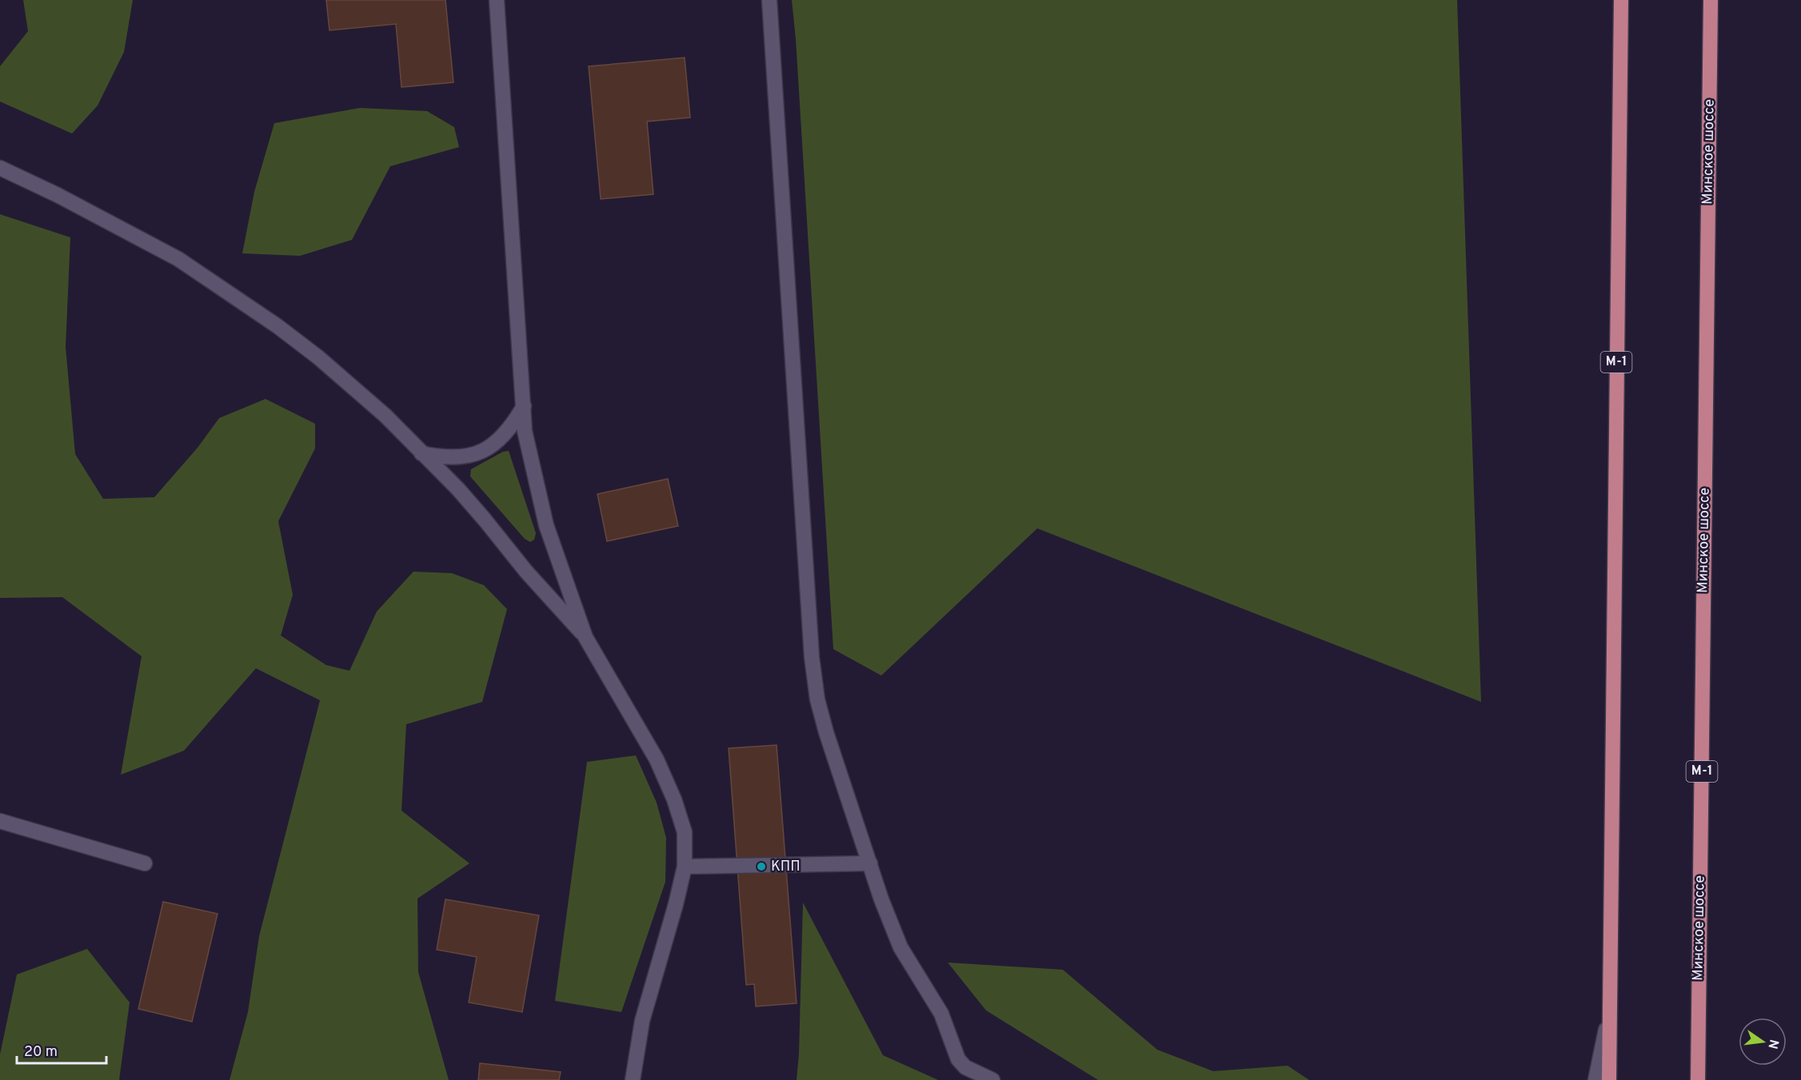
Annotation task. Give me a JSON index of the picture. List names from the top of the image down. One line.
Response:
{"streets":{"highway":["Минское шоссе","М-1"]},"places":["КПП"],"scale_bar":"20 m","north":"right"}
